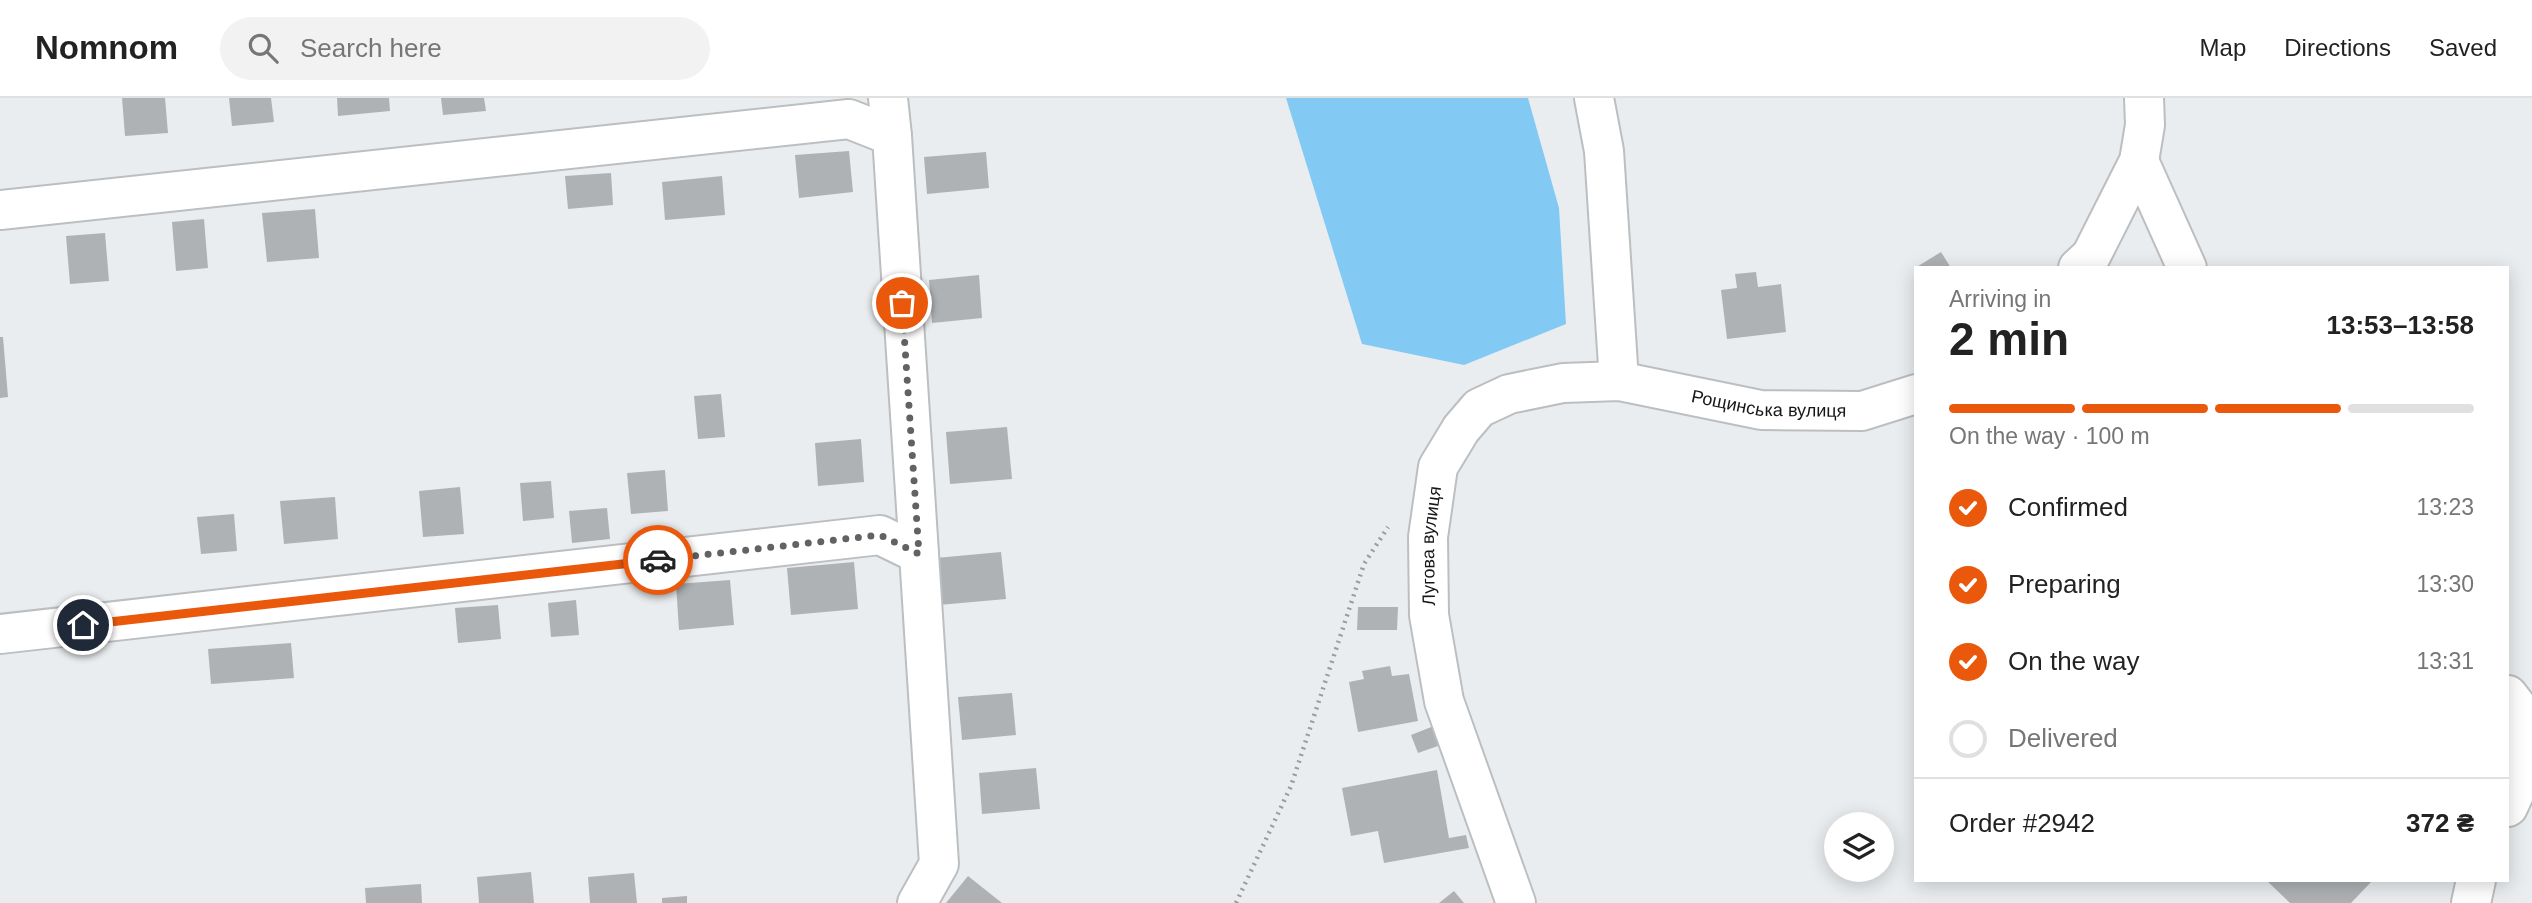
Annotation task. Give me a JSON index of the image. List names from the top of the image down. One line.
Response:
{"streets":{"street":["Рощинська вулиця","Лугова вулиця"]},"crossings":[["Рощинська вулиця","Лугова вулиця"]],"page":{"header":"Nomnom","search":"Search here","nav":["Map","Directions","Saved"],"heading":["2 min","Arriving in","13:53–13:58"],"panel":["Order #2942","372 ₴"],"bar":"On the way · 100 m","list":[["Confirmed","13:23"],["Preparing","13:30"],["On the way","13:31"],"Delivered"]}}
